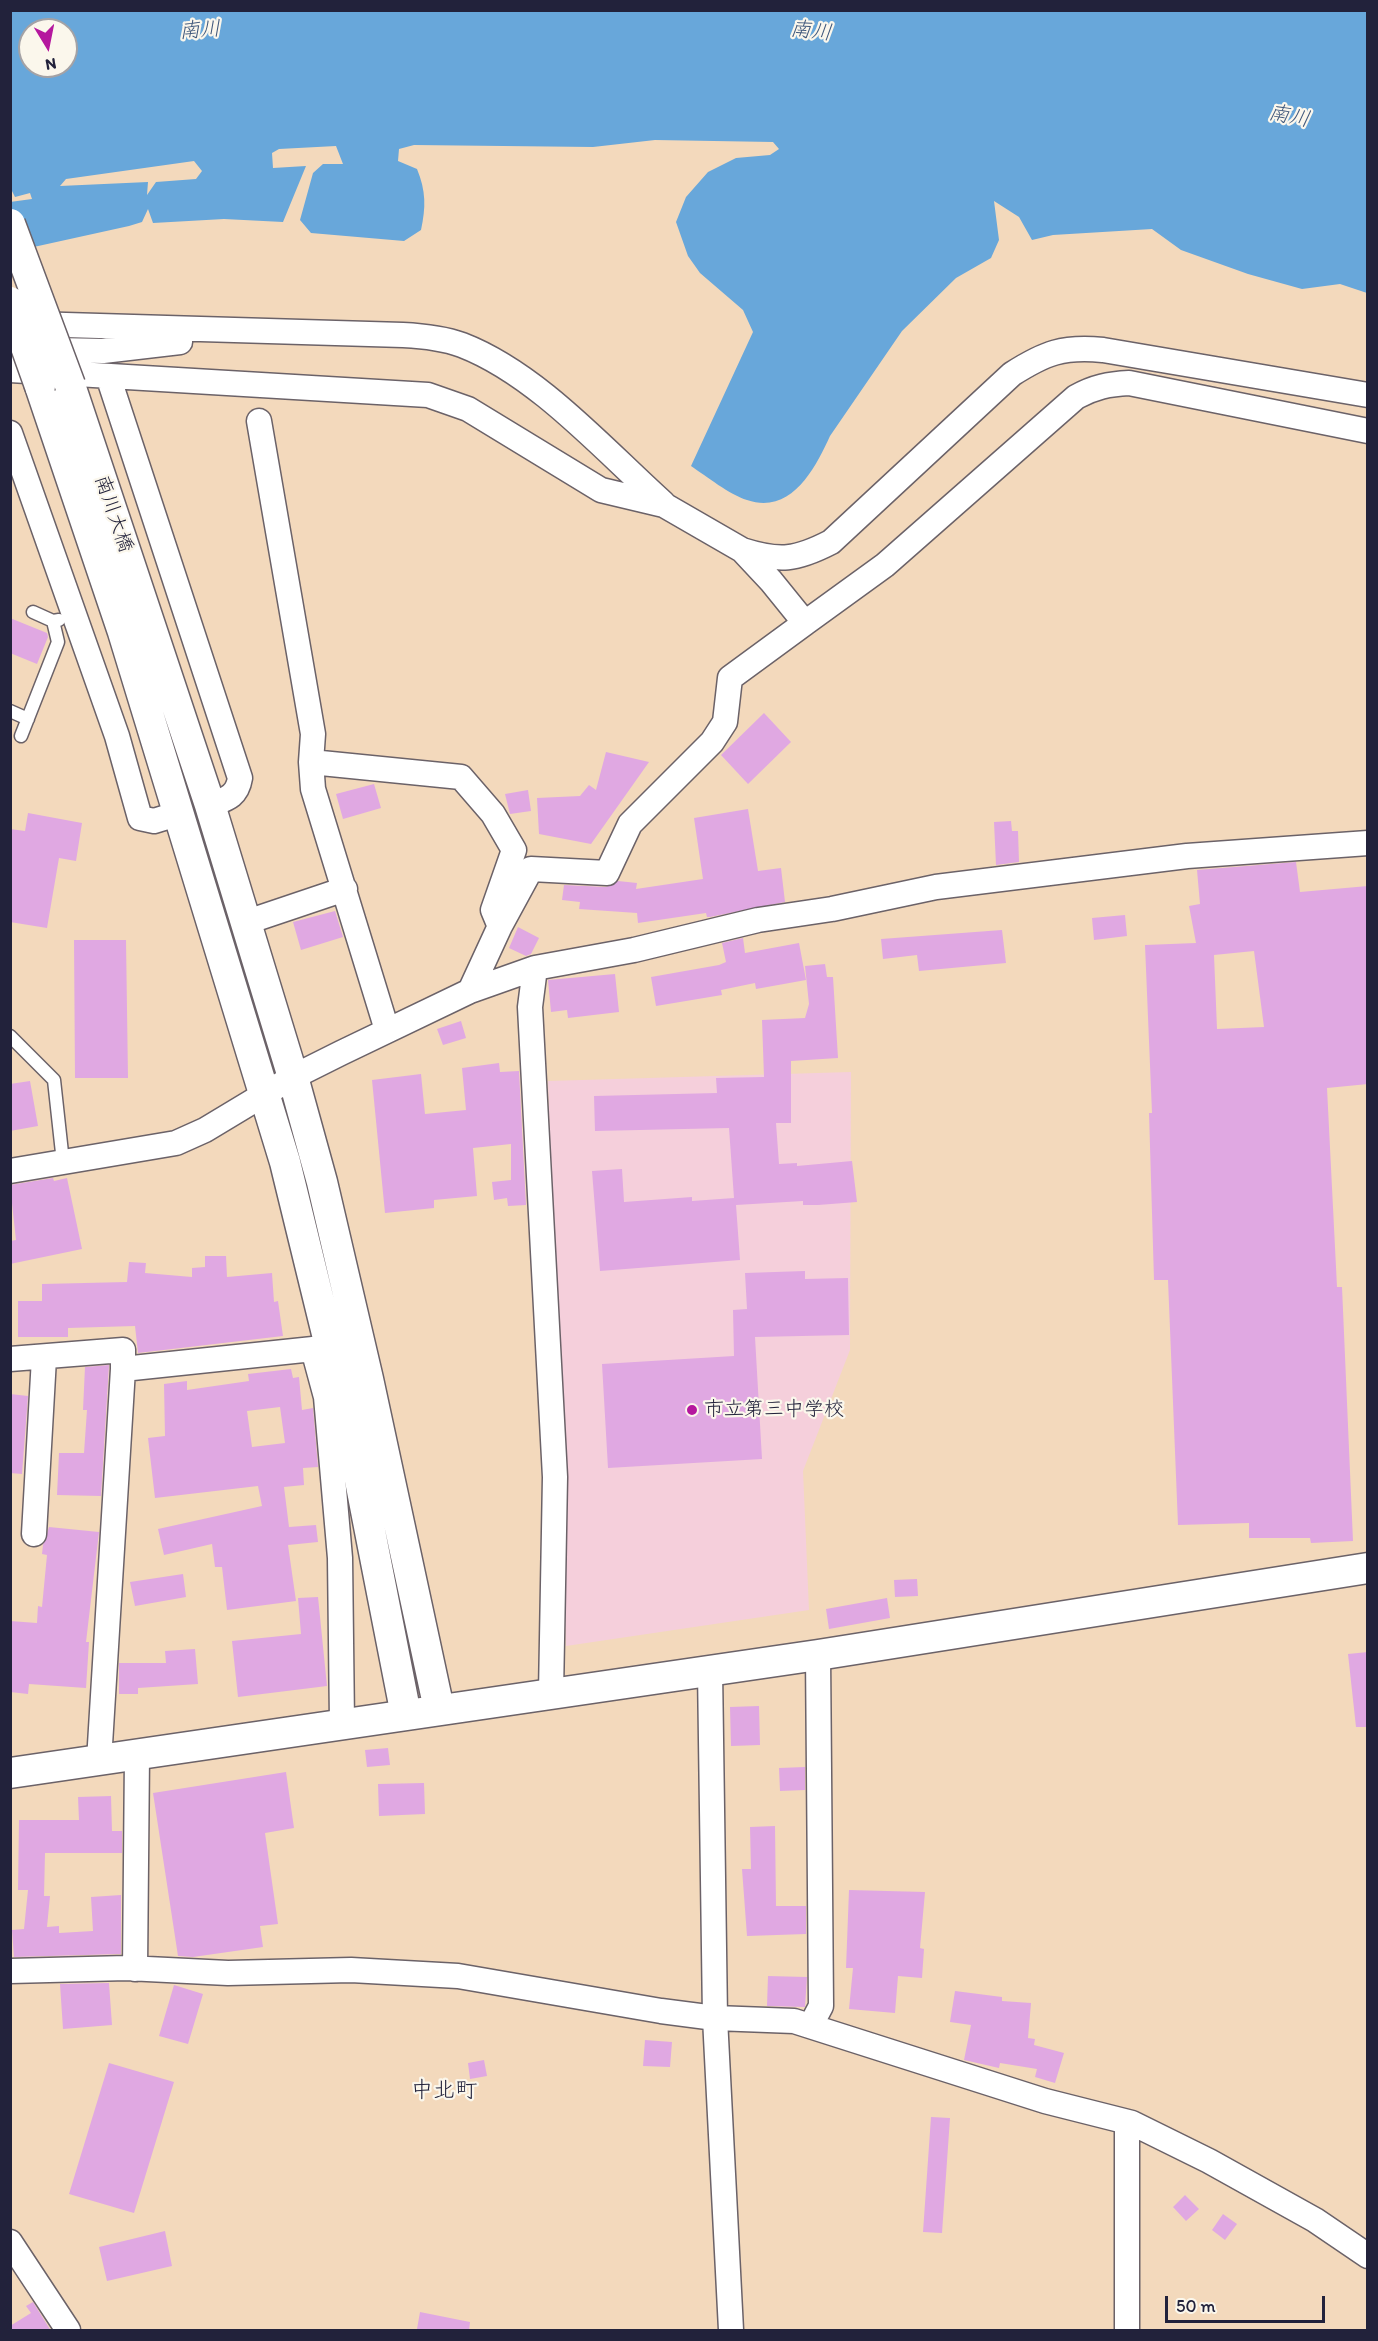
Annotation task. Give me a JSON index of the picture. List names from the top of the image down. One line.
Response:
{"streets":{"street":["南川大橋"]},"districts":["中北町"],"water":["南川"],"places":["市立第三中学校"],"scale_bar":"50 m","north":"bottom"}
